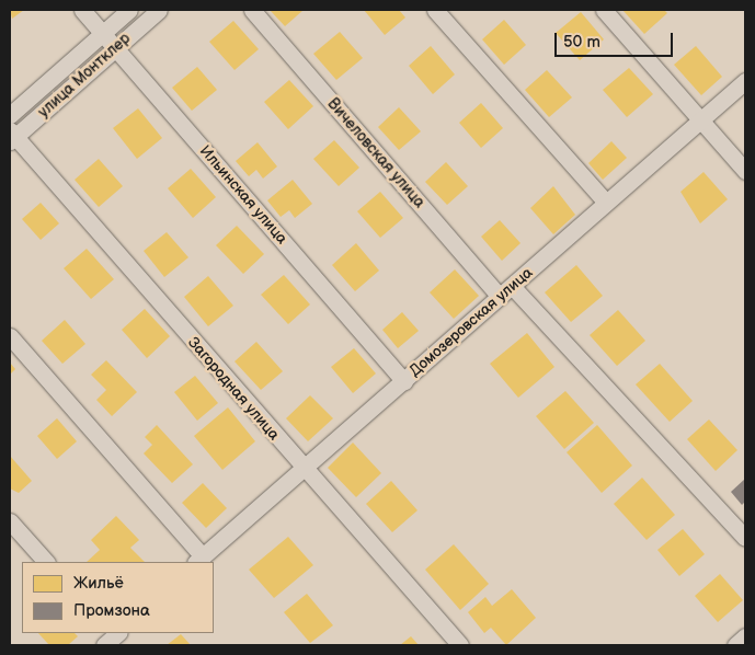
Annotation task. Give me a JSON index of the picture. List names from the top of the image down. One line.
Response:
{"streets":{"street":["улица Монтклер","Вичеловская улица","Ильинская улица","Домозеровская улица","Загородная улица"]},"crossings":[["улица Монтклер","Ильинская улица"],["улица Монтклер","Загородная улица"],["Вичеловская улица","Домозеровская улица"],["Ильинская улица","Домозеровская улица"],["Домозеровская улица","Загородная улица"]],"legend":["Жильё","Промзона"],"scale_bar":"50 m"}
